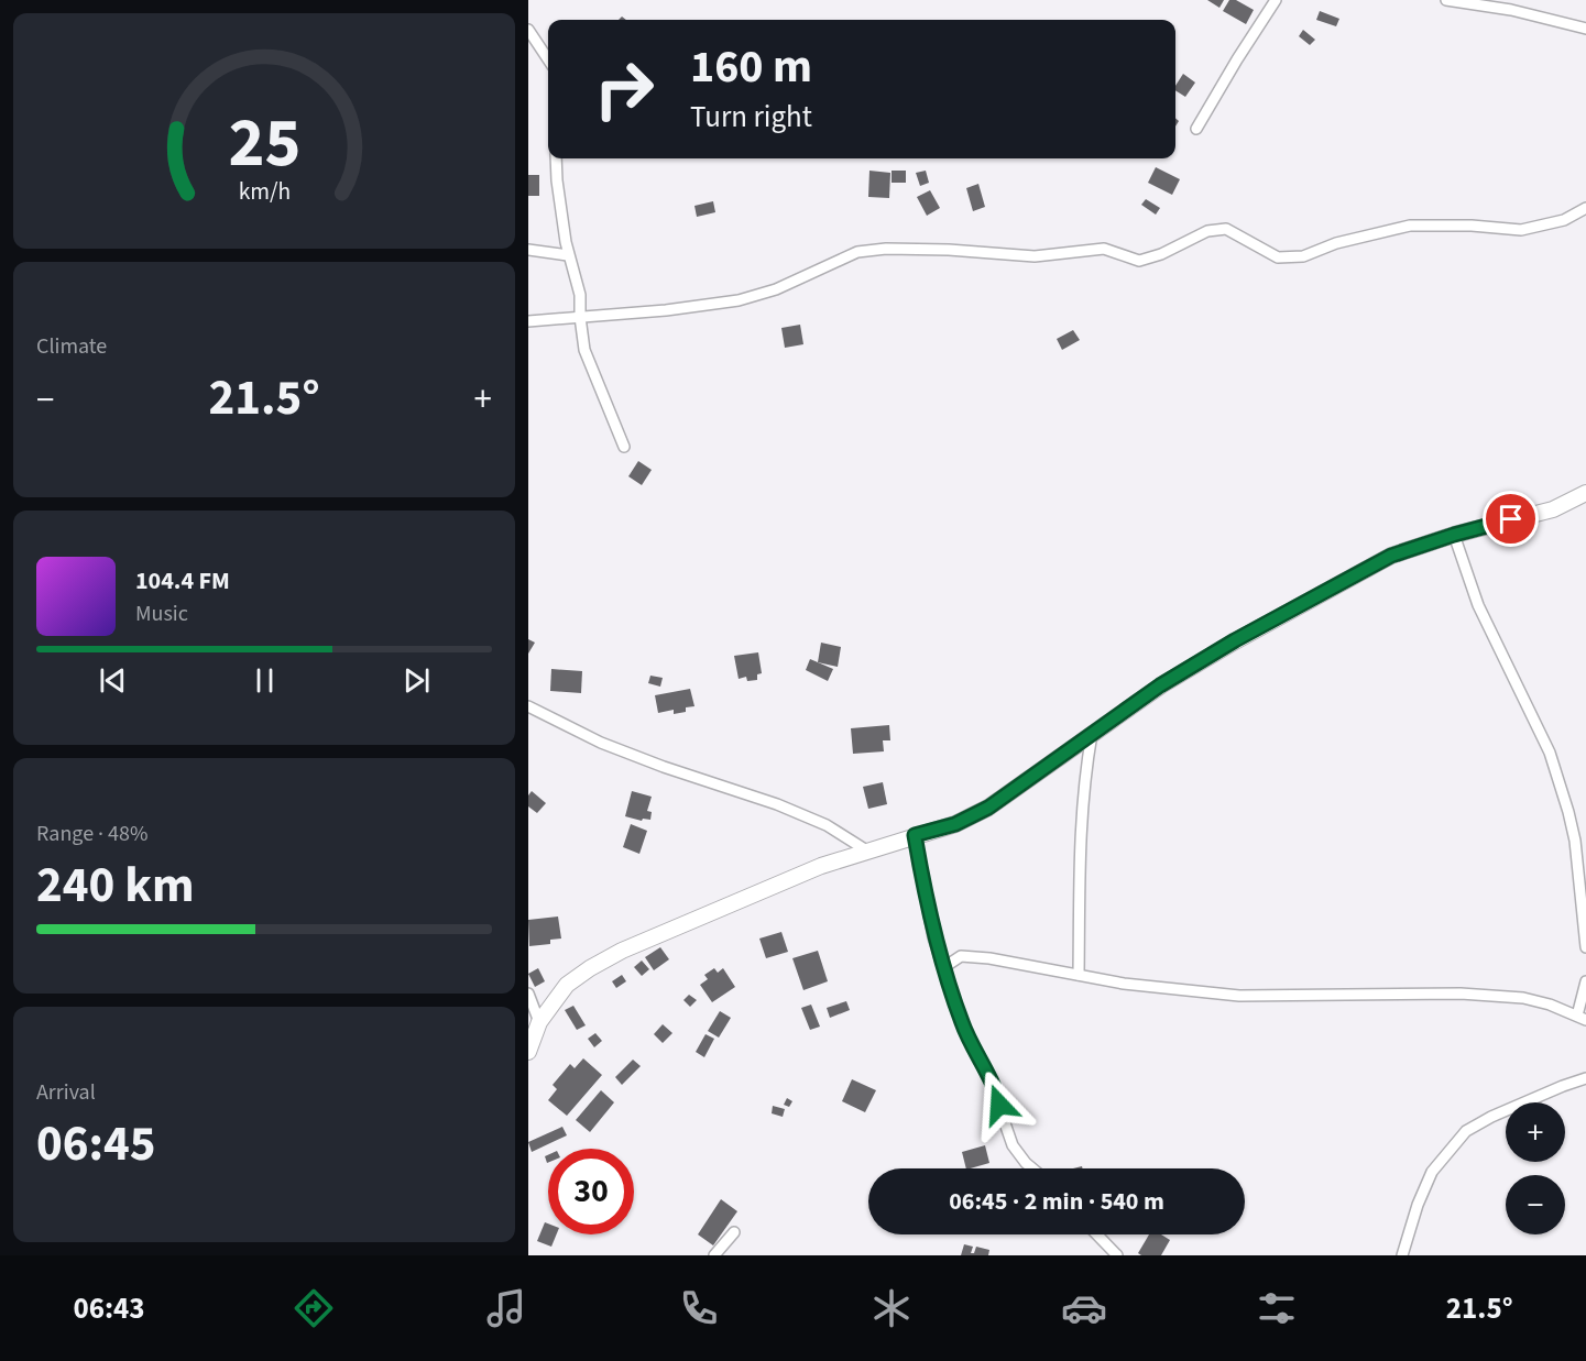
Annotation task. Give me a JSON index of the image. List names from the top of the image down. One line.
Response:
{"page":{"turn":["160 m","Turn right"],"tile":["Climate",["Range · 48%","240 km"],["Arrival","06:45"]],"heat":["−","21.5°","+"],"song":["104.4 FM","Music"],"map_buttons":["+","−"],"limit":"30","trip":"06:45 · 2 min · 540 m","tabs":["06:43","21.5°"],"gauge":["25","km/h"]}}
